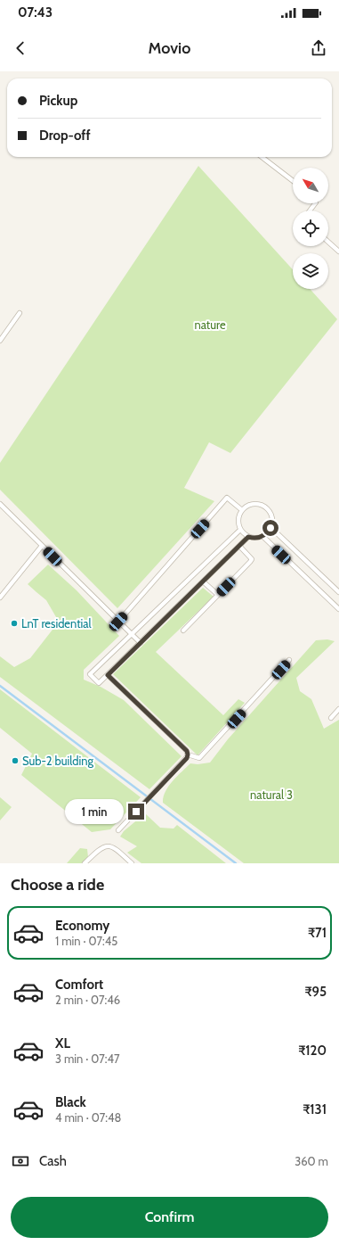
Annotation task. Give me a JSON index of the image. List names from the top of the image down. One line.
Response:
{"parks":["nature","natural 3"],"places":["LnT residential","Sub-2 building"],"north":"top left","page":{"status":"07:43","header":"Movio","banner":["Pickup","Drop-off"],"bubble":"1 min","heading":"Choose a ride","list":[{"name":"Economy","note":"1 min · 07:45","value":"₹71"},{"name":"Comfort","note":"2 min · 07:46","value":"₹95"},{"name":"XL","note":"3 min · 07:47","value":"₹120"},{"name":"Black","note":"4 min · 07:48","value":"₹131"}],"pay":["Cash","360 m"],"buttons":"Confirm"}}
